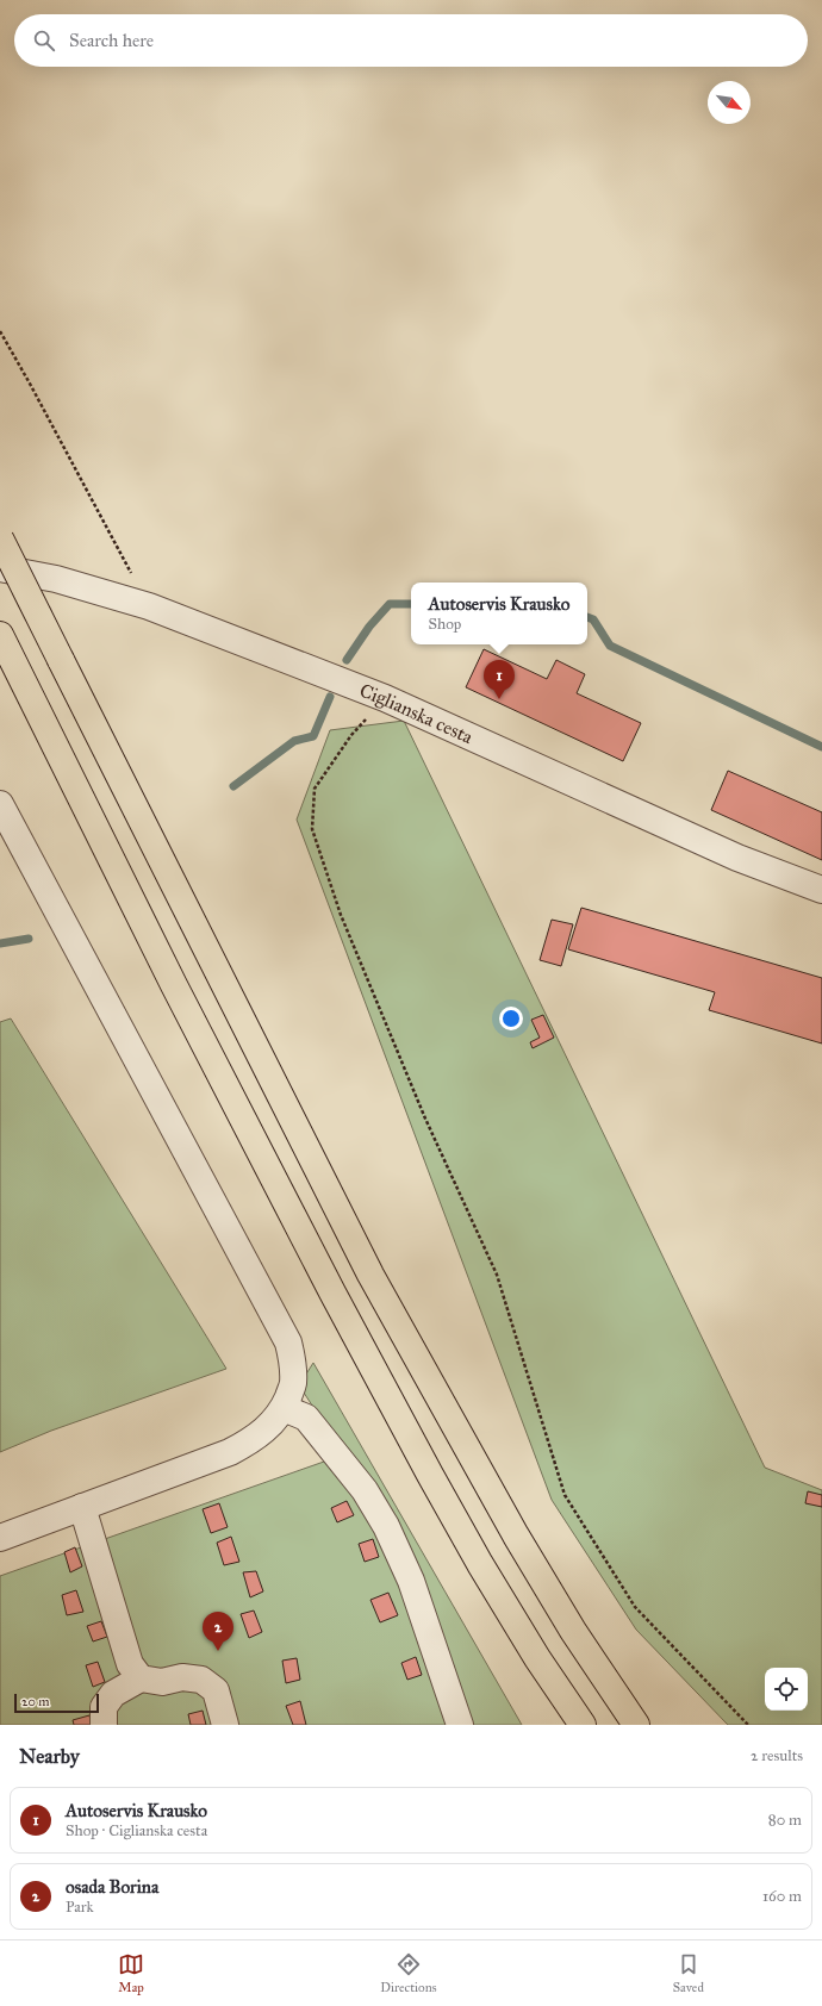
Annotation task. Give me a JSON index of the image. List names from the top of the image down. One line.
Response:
{"streets":{"street":["Ciglianska cesta"]},"scale_bar":"20 m","north":"bottom right","page":{"search":"Search here","popup":["Autoservis Krausko","Shop"],"pins":["1","2"],"scale":"20 m","heading":["Nearby","2 results"],"list":[{"mark":"1","name":"Autoservis Krausko","note":"Shop · Ciglianska cesta","value":"80 m"},{"mark":"2","name":"osada Borina","note":"Park","value":"160 m"}],"nav":["Map","Directions","Saved"]}}
